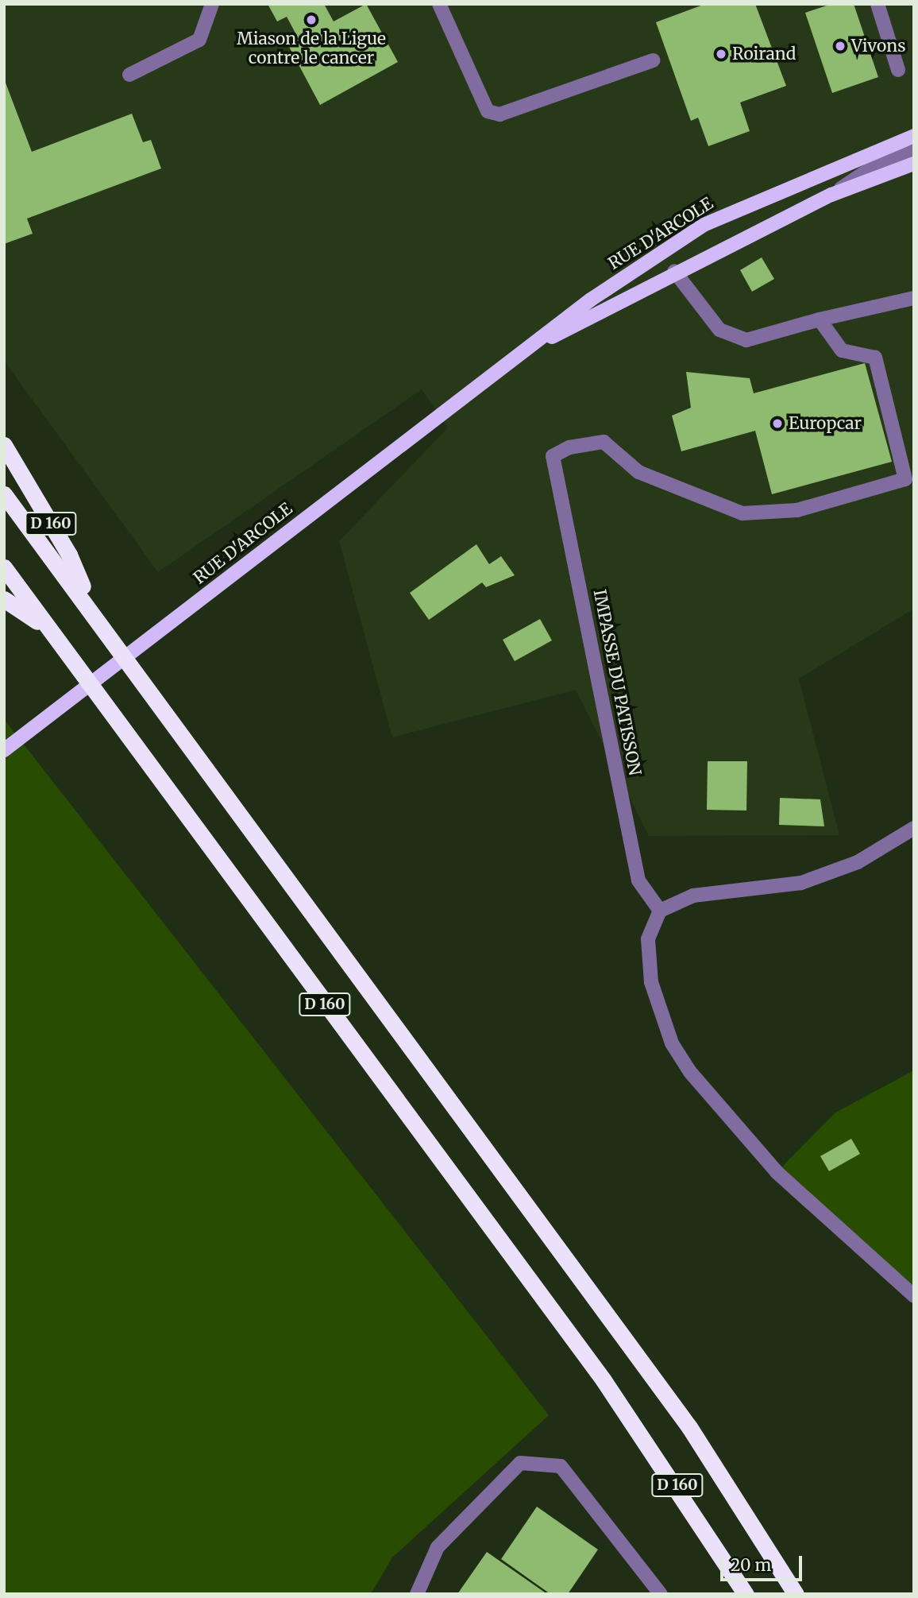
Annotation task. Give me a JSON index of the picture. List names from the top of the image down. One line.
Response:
{"streets":{"highway":["D 160"],"main road":["RUE D'ARCOLE"],"street":["IMPASSE DU PATISSON"]},"places":["Miason de la Ligue contre le cancer","Vivons","Roirand","Europcar"],"scale_bar":"20 m"}
